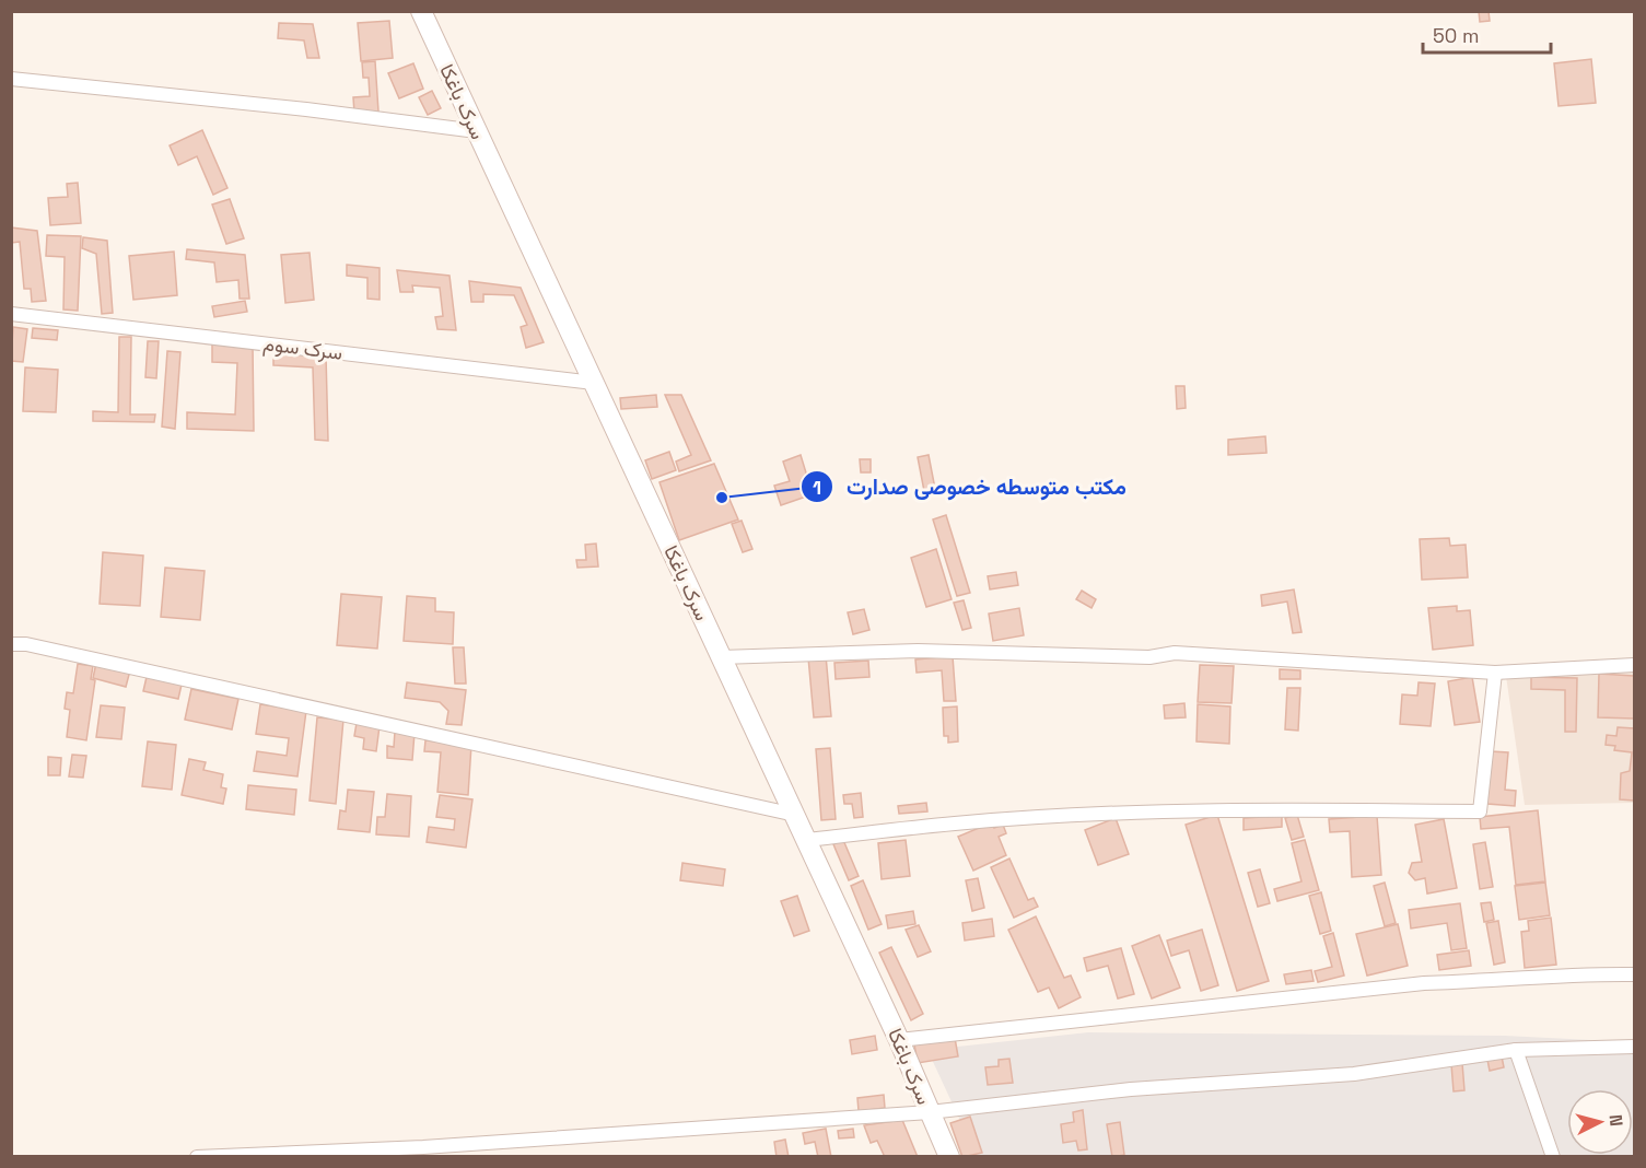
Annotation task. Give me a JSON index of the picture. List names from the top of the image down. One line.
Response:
{"streets":{"street":["سرک باغکا","سرک سوم"]},"crossings":[["سرک باغکا","سرک سوم"]],"places":["مکتب متوسطه خصوصی صدارت"],"scale_bar":"50 m","north":"right"}
